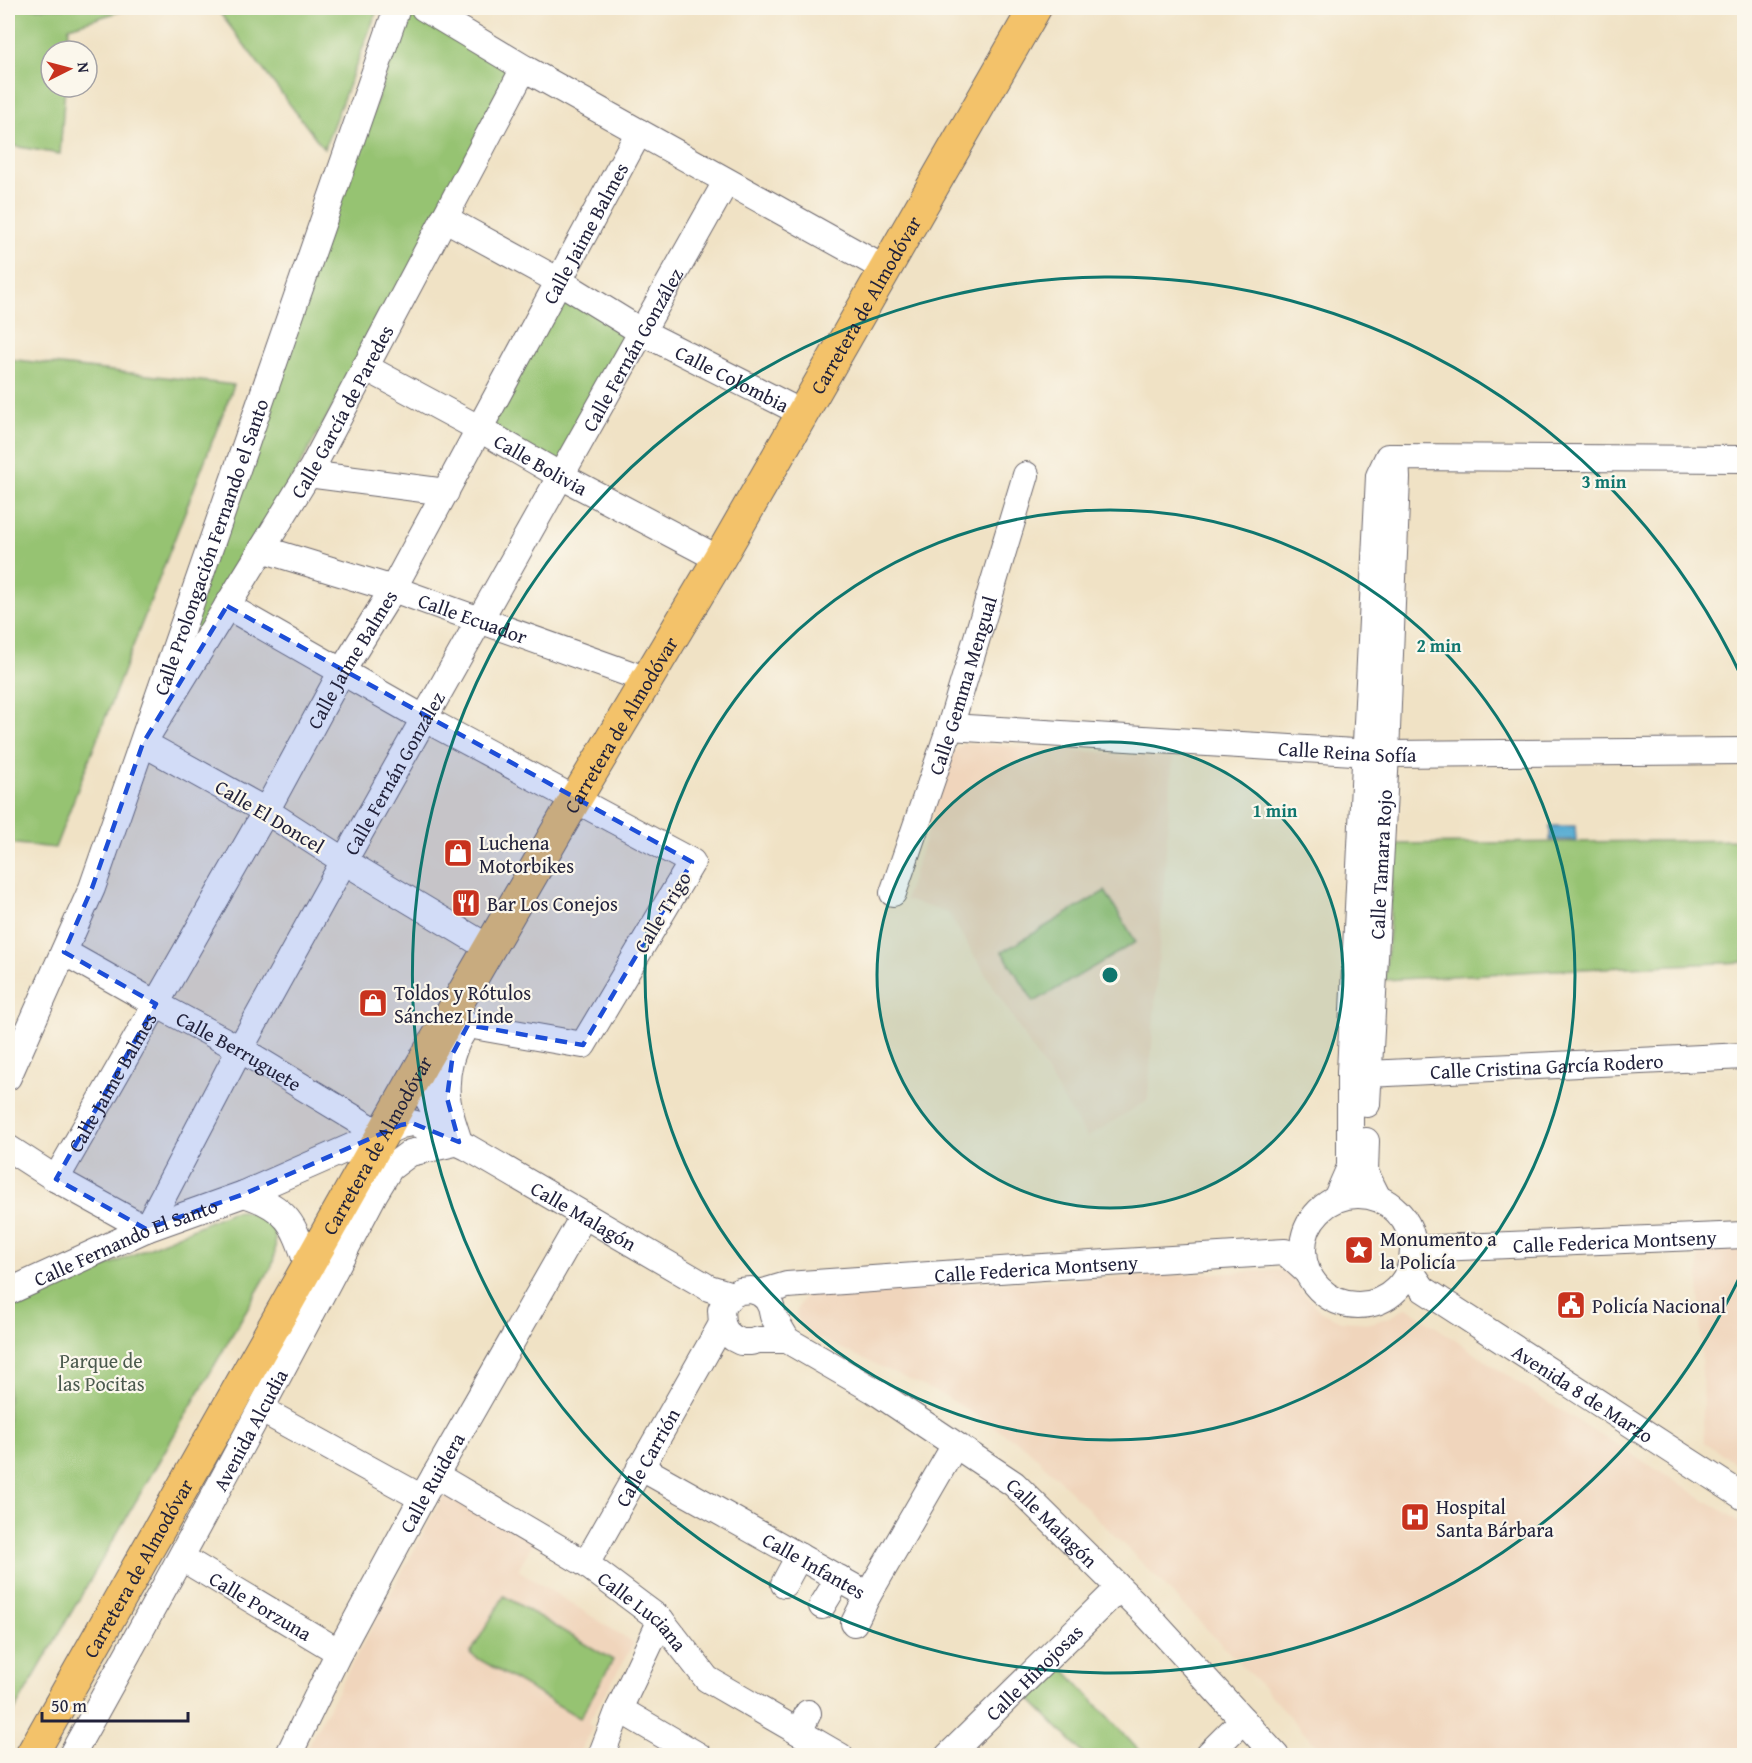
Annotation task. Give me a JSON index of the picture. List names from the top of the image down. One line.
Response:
{"streets":{"main road":["Carretera de Almodóvar"],"street":["Calle Jaime Balmes","Calle Fernán González","Calle Colombia","Calle García de Paredes","Calle Bolivia","Calle Prolongación Fernando el Santo","Calle Ecuador","Calle Gemma Mengual","Calle Reina Sofía","Calle El Doncel","Calle Tamara Rojo","Calle Trigo","Calle Berruguete","Calle Cristina García Rodero","Calle Malagón","Calle Federica Montseny","Calle Fernando El Santo","Avenida 8 de Marzo","Avenida Alcudia","Calle Carrión","Calle Ruidera","Calle Infantes","Calle Porzuna","Calle Luciana","Calle Hinojosas"]},"crossings":[["Calle Jaime Balmes","Calle Colombia"],["Calle Jaime Balmes","Calle Bolivia"],["Calle Jaime Balmes","Calle Ecuador"],["Calle Jaime Balmes","Calle El Doncel"],["Calle Jaime Balmes","Calle Berruguete"],["Carretera de Almodóvar","Calle Colombia"],["Carretera de Almodóvar","Calle Bolivia"],["Carretera de Almodóvar","Calle Ecuador"],["Carretera de Almodóvar","Calle El Doncel"],["Carretera de Almodóvar","Calle Trigo"],["Carretera de Almodóvar","Calle Berruguete"],["Carretera de Almodóvar","Calle Malagón"],["Carretera de Almodóvar","Calle Fernando El Santo"],["Calle Fernán González","Calle Colombia"],["Calle Fernán González","Calle Bolivia"],["Calle Fernán González","Calle Ecuador"],["Calle Fernán González","Calle El Doncel"],["Calle Fernán González","Calle Berruguete"],["Calle Fernán González","Calle Fernando El Santo"],["Calle Colombia","Calle García de Paredes"],["Calle García de Paredes","Calle Bolivia"],["Calle García de Paredes","Calle Prolongación Fernando el Santo"],["Calle García de Paredes","Calle Ecuador"],["Calle García de Paredes","Calle El Doncel"],["Calle Prolongación Fernando el Santo","Calle El Doncel"],["Calle Prolongación Fernando el Santo","Calle Berruguete"],["Calle Gemma Mengual","Calle Reina Sofía"],["Calle Reina Sofía","Calle Tamara Rojo"],["Calle Tamara Rojo","Calle Cristina García Rodero"],["Calle Tamara Rojo","Calle Federica Montseny"],["Calle Tamara Rojo","Avenida 8 de Marzo"],["Calle Trigo","Calle Malagón"],["Calle Trigo","Avenida Alcudia"],["Calle Berruguete","Calle Malagón"],["Calle Berruguete","Calle Fernando El Santo"],["Calle Malagón","Calle Federica Montseny"],["Calle Malagón","Calle Fernando El Santo"],["Calle Malagón","Avenida Alcudia"],["Calle Malagón","Calle Carrión"],["Calle Malagón","Calle Ruidera"],["Calle Malagón","Calle Infantes"],["Calle Malagón","Calle Hinojosas"],["Calle Federica Montseny","Avenida 8 de Marzo"],["Calle Federica Montseny","Calle Carrión"],["Avenida Alcudia","Calle Porzuna"],["Calle Carrión","Calle Infantes"],["Calle Carrión","Calle Luciana"],["Calle Ruidera","Calle Porzuna"],["Calle Ruidera","Calle Luciana"]],"parks":["Parque de las Pocitas"],"places":{"shop":["Luchena Motorbikes","Toldos y Rótulos Sánchez Linde"],"restaurant":["Bar Los Conejos"],"place":["Monumento a la Policía"],"public building":["Policía Nacional"],"hospital":["Hospital Santa Bárbara"]},"scale_bar":"50 m","north":"right","rings":["3 min","2 min","1 min"]}
